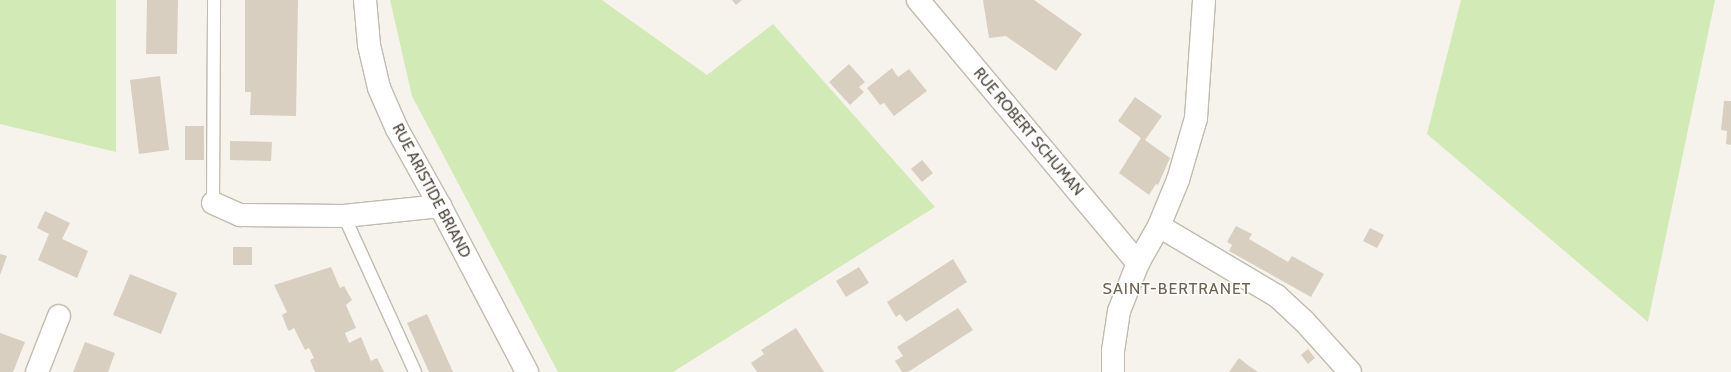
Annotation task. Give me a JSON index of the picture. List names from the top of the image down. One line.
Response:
{"streets":{"street":["RUE ROBERT SCHUMAN","RUE ARISTIDE BRIAND"]},"districts":["SAINT-BERTRANET"]}
